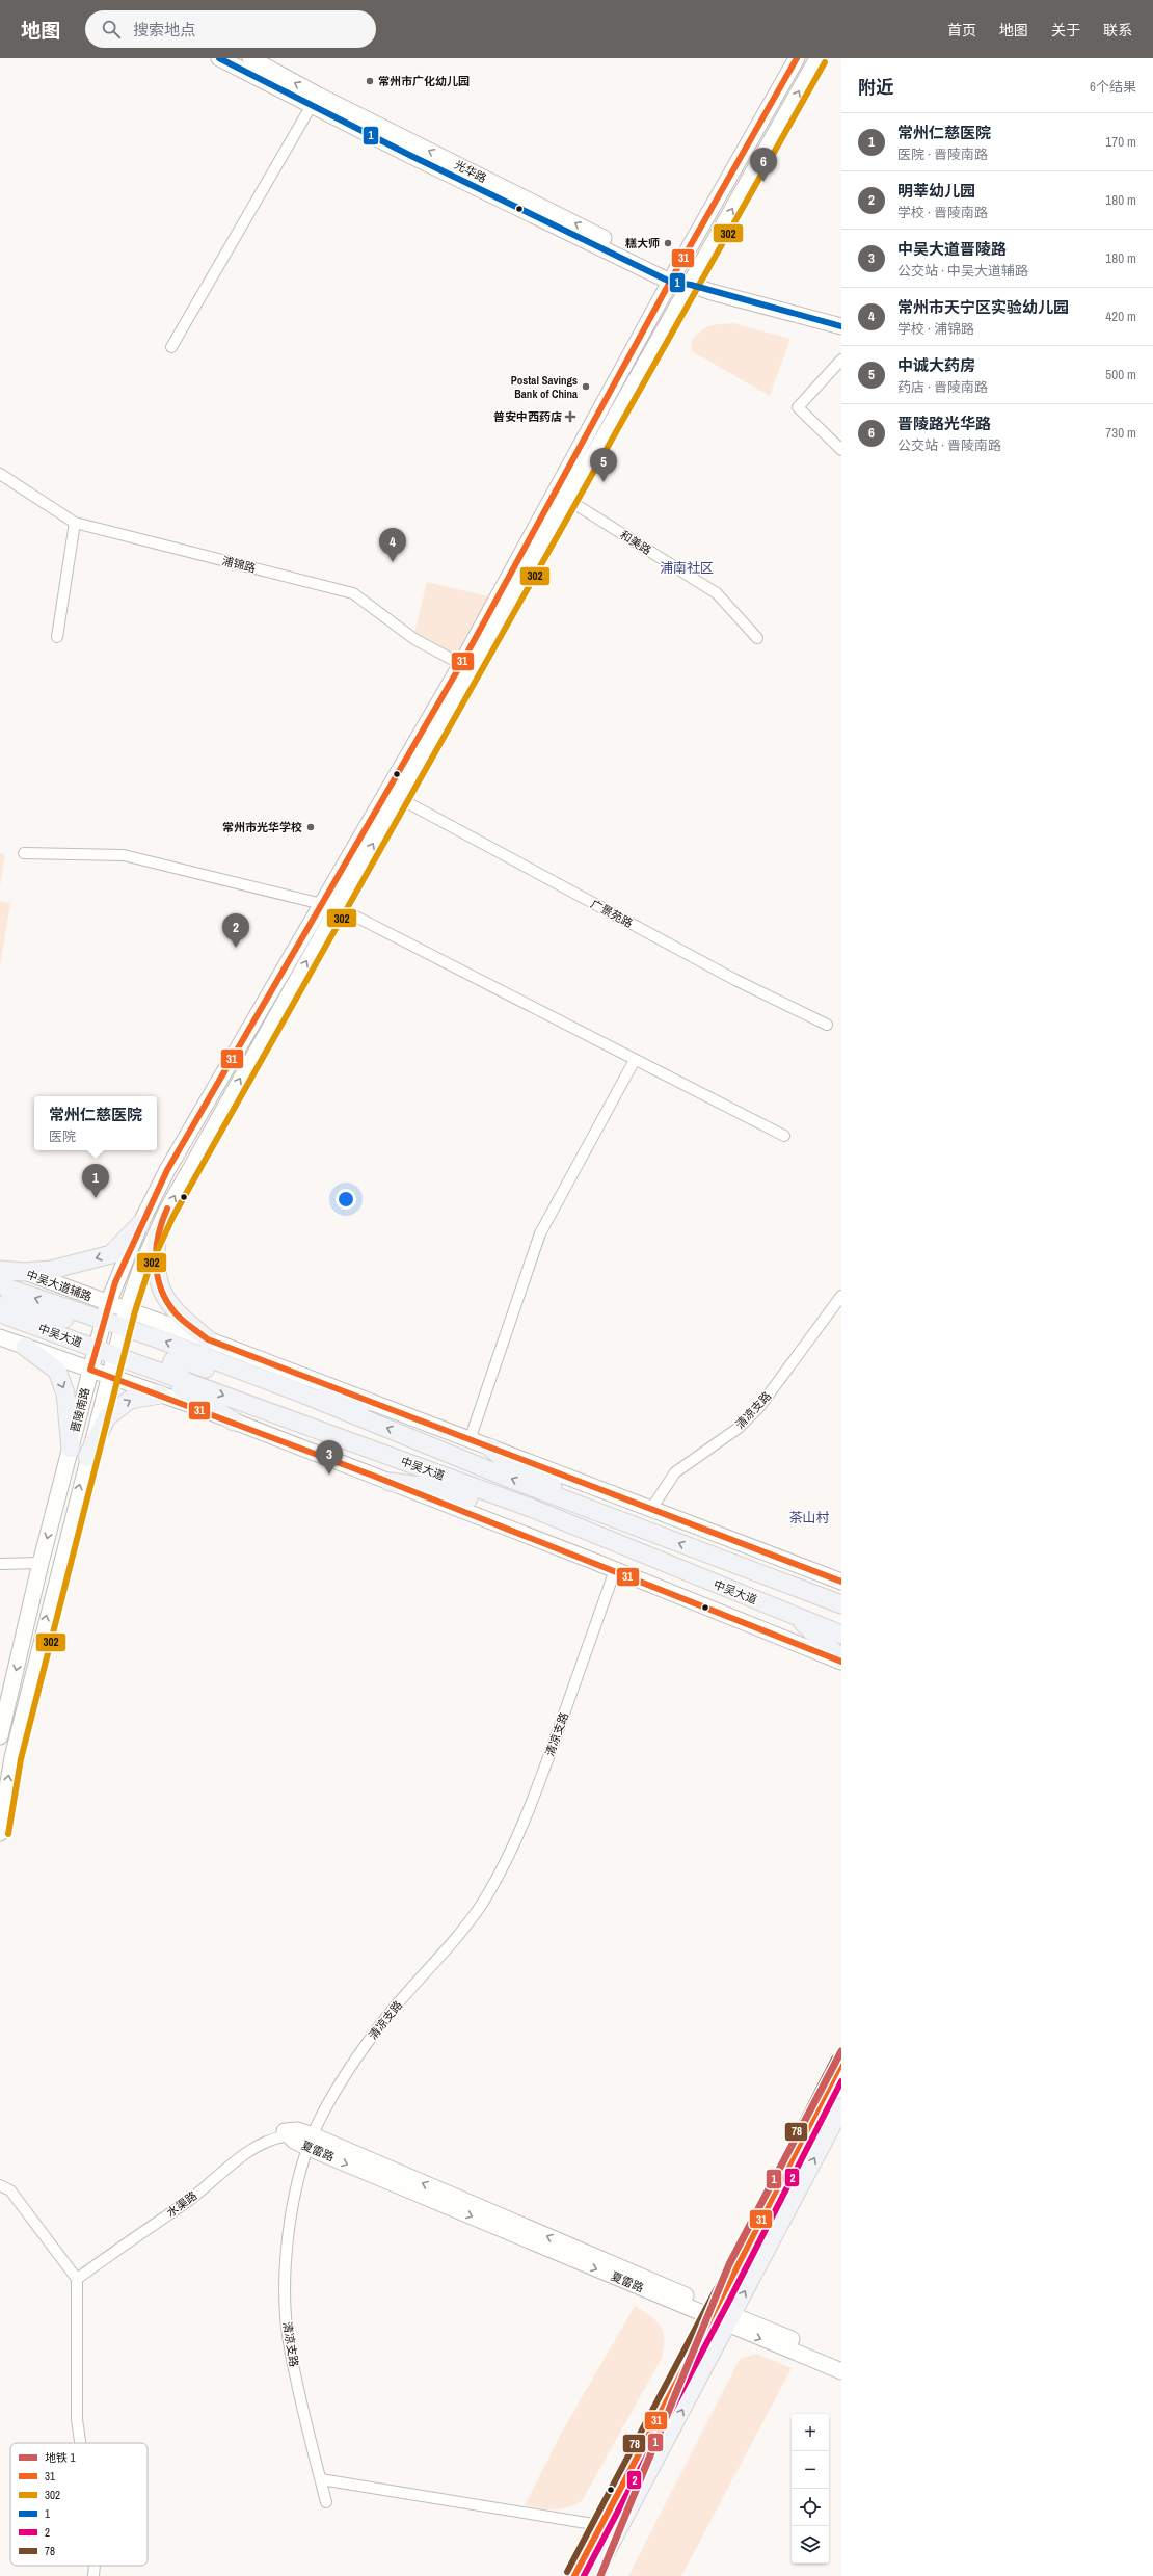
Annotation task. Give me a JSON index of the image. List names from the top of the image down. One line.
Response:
{"streets":{"main road":["光华路","中吴大道辅路","中吴大道","晋陵南路","夏雷路"],"street":["和美路","浦锦路","广景苑路","清凉支路","水渠路"]},"crossings":[["光华路","晋陵南路"],["和美路","晋陵南路"],["浦锦路","晋陵南路"],["广景苑路","晋陵南路"],["中吴大道辅路","晋陵南路"],["中吴大道辅路","清凉支路"],["中吴大道","晋陵南路"],["清凉支路","夏雷路"],["夏雷路","水渠路"]],"districts":["浦南社区","茶山村"],"places":{"other":["常州市广化幼儿园","糕大师","Postal Savings Bank of China","常州市光华学校"],"health":["普安中西药店"]},"lines":["transit line 31","transit line 1","transit line 302","metro line 1","transit line 78","transit line 2"],"legend":["地铁 1","31","302","1","2","78"],"page":{"header":"地图","search":"搜索地点","nav":["首页","地图","关于","联系"],"heading":["附近","6个结果"],"list":[{"mark":"1","name":"常州仁慈医院","note":"医院 · 晋陵南路","value":"170 m"},{"mark":"2","name":"明莘幼儿园","note":"学校 · 晋陵南路","value":"180 m"},{"mark":"3","name":"中吴大道晋陵路","note":"公交站 · 中吴大道辅路","value":"180 m"},{"mark":"4","name":"常州市天宁区实验幼儿园","note":"学校 · 浦锦路","value":"420 m"},{"mark":"5","name":"中诚大药房","note":"药店 · 晋陵南路","value":"500 m"},{"mark":"6","name":"晋陵路光华路","note":"公交站 · 晋陵南路","value":"730 m"}],"pins":["6","5","4","2","1","3"],"popup":["常州仁慈医院","医院"],"map_buttons":["+","−"]}}
